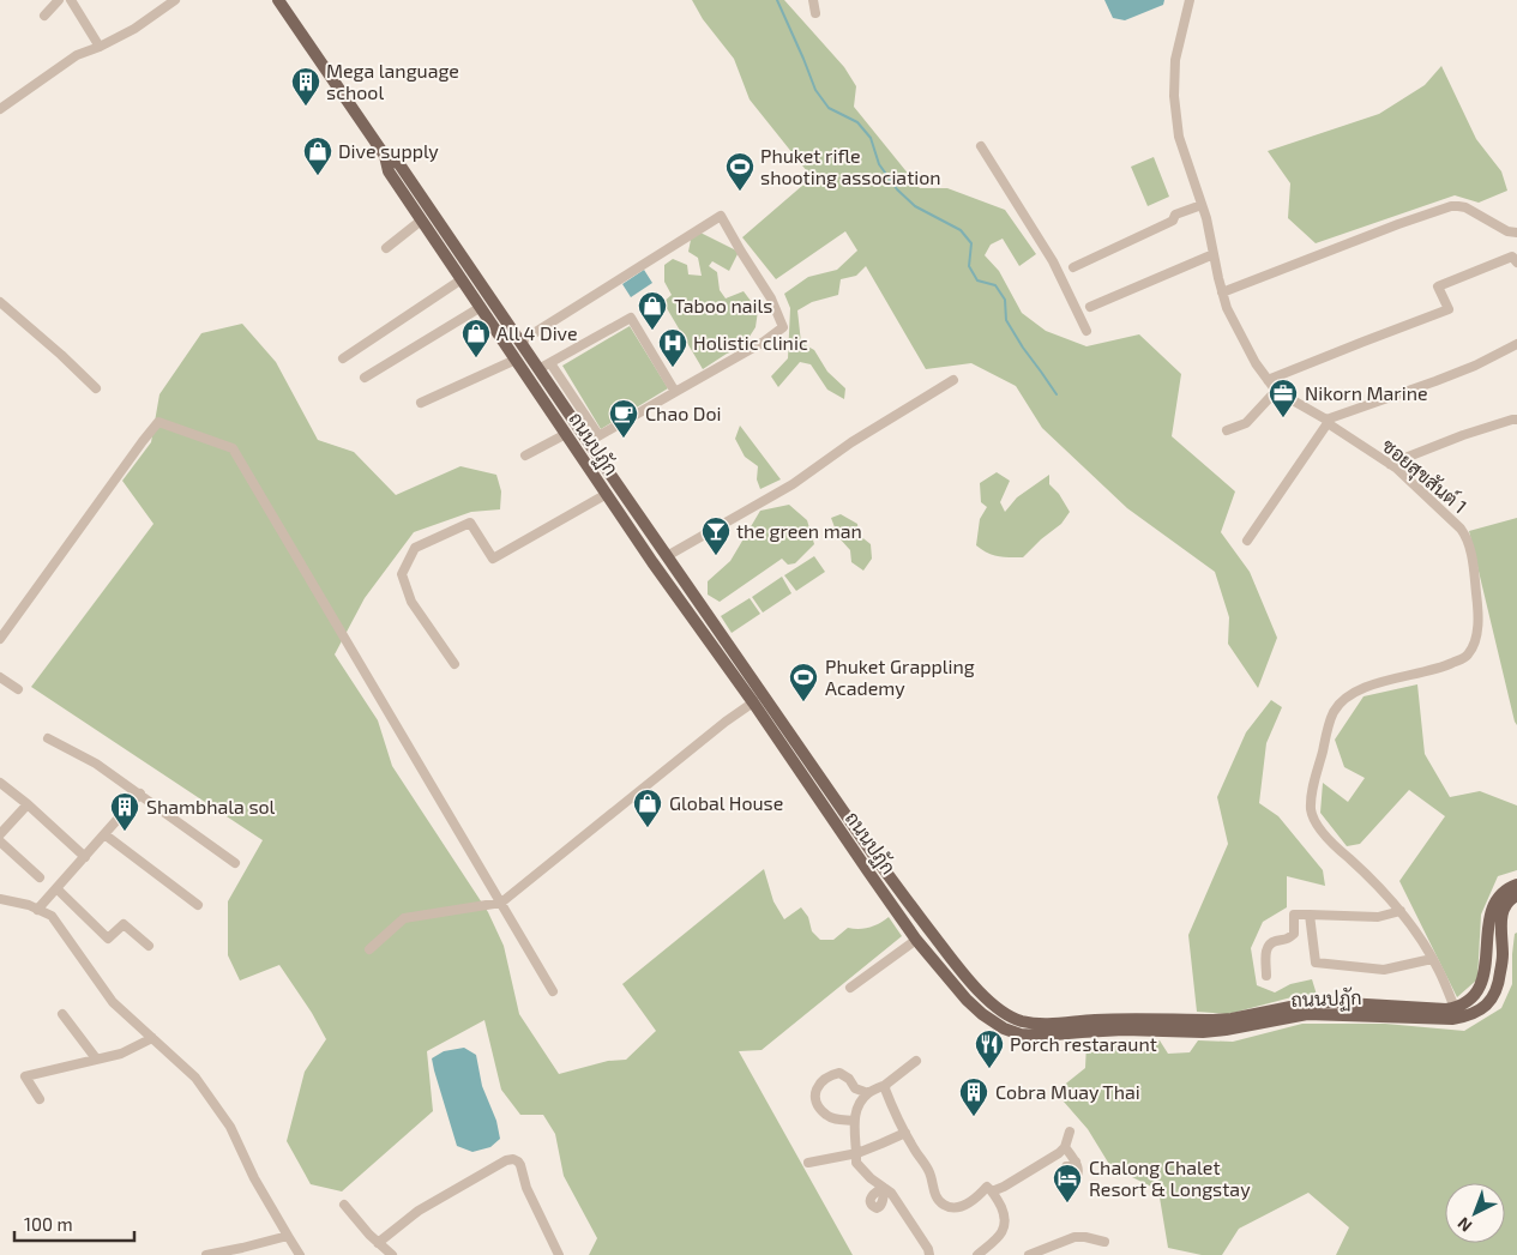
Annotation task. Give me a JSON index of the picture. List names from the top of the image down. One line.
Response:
{"streets":{"main road":["ถนนปฏัก"],"street":["ซอยสุขสันต์ 1"]},"crossings":[["ถนนปฏัก","ซอยสุขสันต์ 1"]],"places":{"building":["Mega language school","Shambhala sol","Cobra Muay Thai"],"shop":["Dive supply","Taboo nails","All 4 Dive","Global House"],"sports":["Phuket rifle shooting association","Phuket Grappling Academy"],"hospital":["Holistic clinic"],"office":["Nikorn Marine"],"cafe":["Chao Doi"],"bar":["the green man"],"restaurant":["Porch restaraunt"],"hotel":["Chalong Chalet Resort & Longstay"]},"scale_bar":"100 m","north":"bottom left"}
